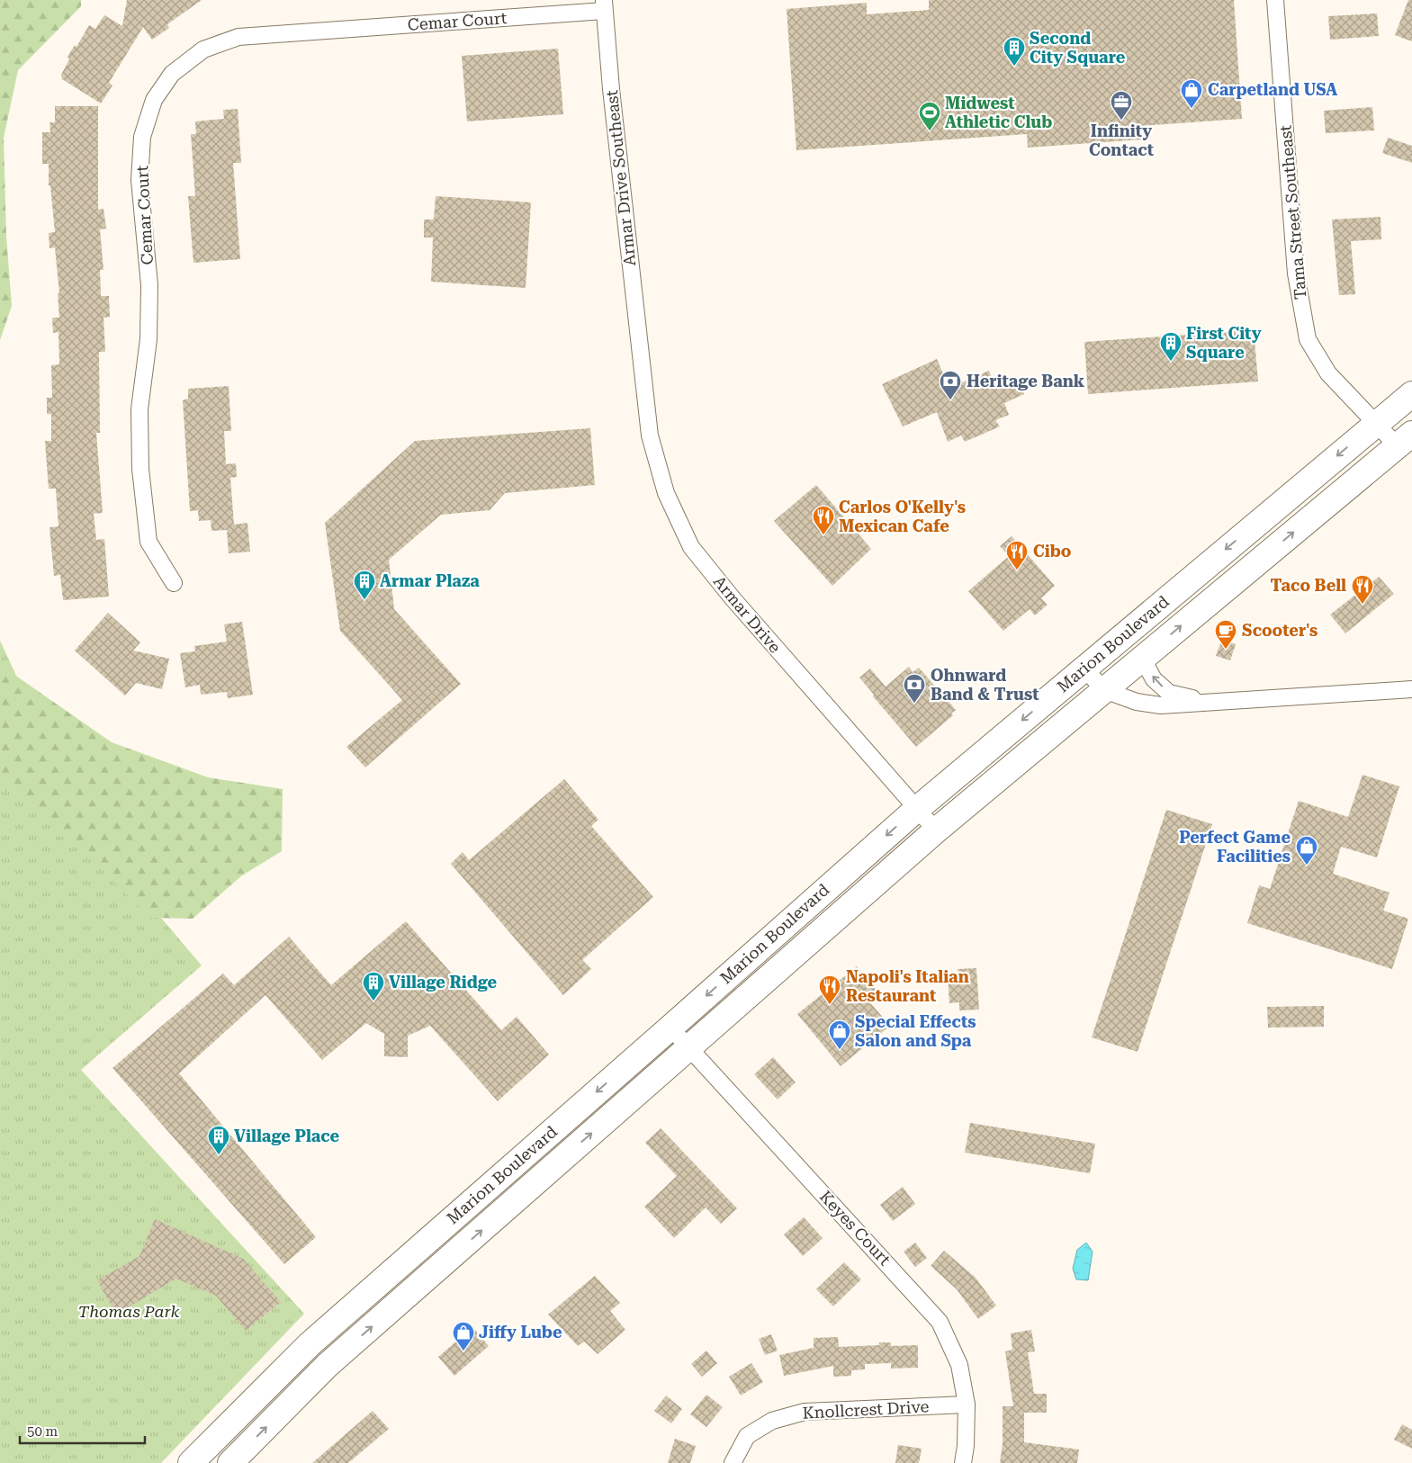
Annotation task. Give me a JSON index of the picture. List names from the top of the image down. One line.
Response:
{"streets":{"main road":["Marion Boulevard"],"street":["Cemar Court","Armar Drive Southeast","Tama Street Southeast","Armar Drive","Keyes Court","Knollcrest Drive"]},"crossings":[["Cemar Court","Armar Drive Southeast"],["Armar Drive Southeast","Armar Drive"],["Tama Street Southeast","Marion Boulevard"],["Armar Drive","Marion Boulevard"],["Marion Boulevard","Keyes Court"],["Keyes Court","Knollcrest Drive"]],"parks":["Thomas Park"],"places":{"building":["Second City Square","First City Square","Armar Plaza","Village Ridge","Village Place"],"shop":["Carpetland USA","Perfect Game Facilities","Special Effects Salon and Spa","Jiffy Lube"],"office":["Infinity Contact"],"sports":["Midwest Athletic Club"],"bank":["Heritage Bank","Ohnward Band & Trust"],"restaurant":["Carlos O'Kelly's Mexican Cafe","Cibo","Taco Bell","Napoli's Italian Restaurant"],"cafe":["Scooter's"]},"scale_bar":"50 m"}
